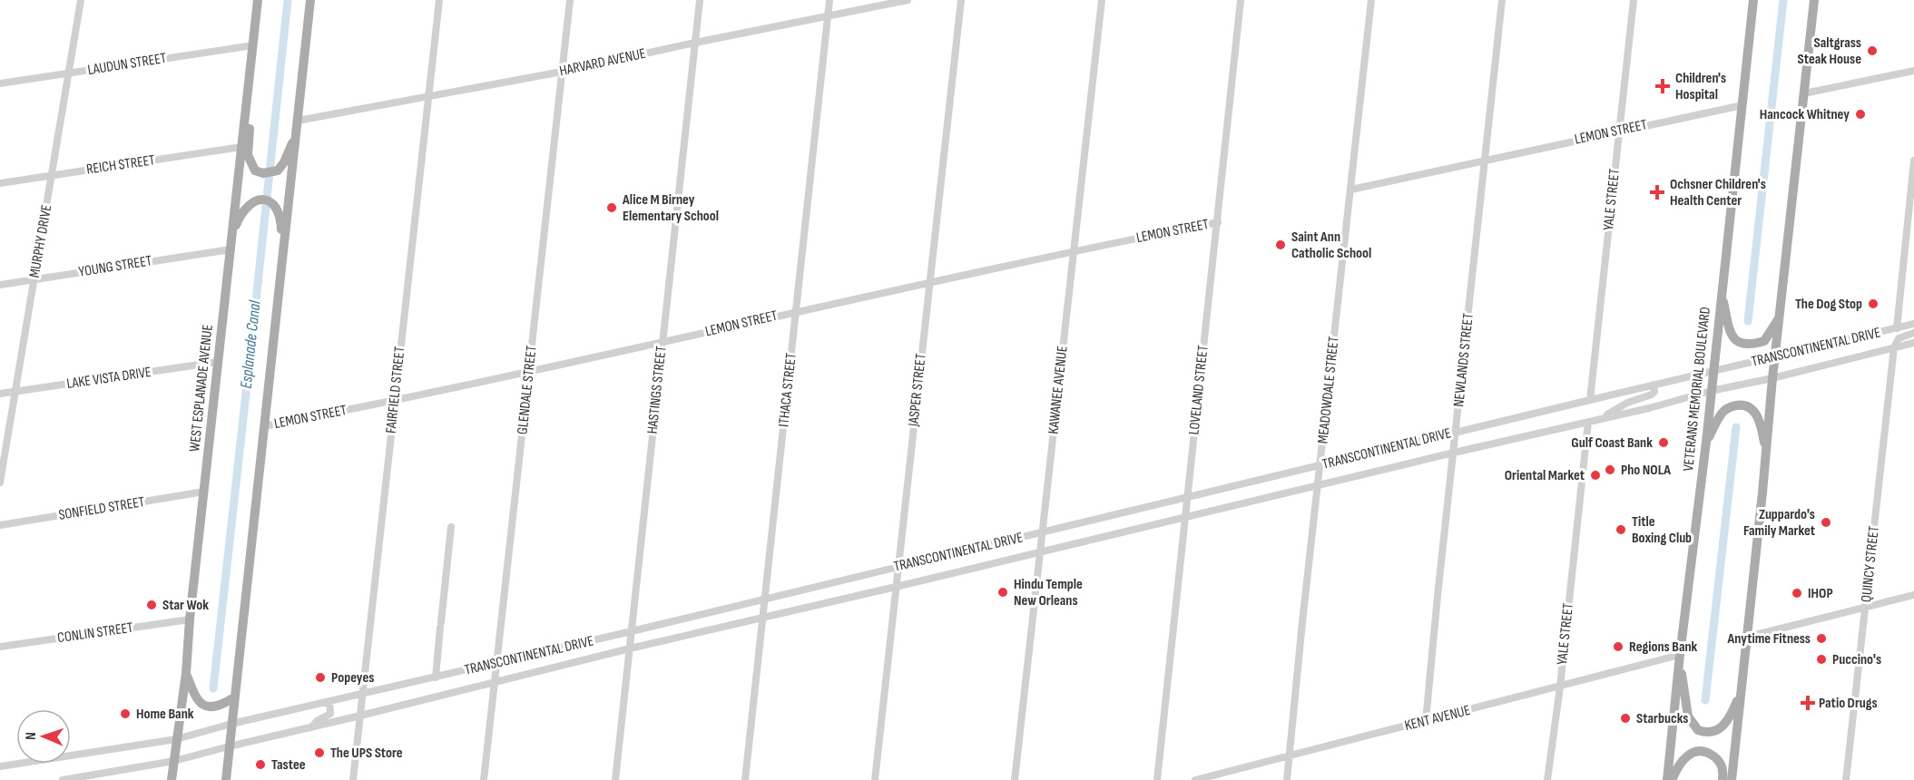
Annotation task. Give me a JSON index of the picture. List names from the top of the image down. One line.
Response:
{"streets":{"main road":["WEST ESPLANADE AVENUE","VETERANS MEMORIAL BOULEVARD"],"street":["HARVARD AVENUE","LAUDUN STREET","LEMON STREET","REICH STREET","YALE STREET","MURPHY DRIVE","YOUNG STREET","TRANSCONTINENTAL DRIVE","NEWLANDS STREET","LAKE VISTA DRIVE","FAIRFIELD STREET","GLENDALE STREET","HASTINGS STREET","ITHACA STREET","JASPER STREET","KAWANEE AVENUE","LOVELAND STREET","MEADOWDALE STREET","SONFIELD STREET","QUINCY STREET","CONLIN STREET","KENT AVENUE"]},"crossings":[["HARVARD AVENUE","FAIRFIELD STREET"],["HARVARD AVENUE","GLENDALE STREET"],["HARVARD AVENUE","HASTINGS STREET"],["HARVARD AVENUE","ITHACA STREET"],["LAUDUN STREET","MURPHY DRIVE"],["LAUDUN STREET","WEST ESPLANADE AVENUE"],["LEMON STREET","YALE STREET"],["LEMON STREET","NEWLANDS STREET"],["LEMON STREET","VETERANS MEMORIAL BOULEVARD"],["LEMON STREET","FAIRFIELD STREET"],["LEMON STREET","GLENDALE STREET"],["LEMON STREET","HASTINGS STREET"],["LEMON STREET","ITHACA STREET"],["LEMON STREET","JASPER STREET"],["LEMON STREET","KAWANEE AVENUE"],["LEMON STREET","LOVELAND STREET"],["LEMON STREET","MEADOWDALE STREET"],["REICH STREET","MURPHY DRIVE"],["REICH STREET","WEST ESPLANADE AVENUE"],["YALE STREET","TRANSCONTINENTAL DRIVE"],["YALE STREET","KENT AVENUE"],["MURPHY DRIVE","YOUNG STREET"],["MURPHY DRIVE","LAKE VISTA DRIVE"],["YOUNG STREET","WEST ESPLANADE AVENUE"],["TRANSCONTINENTAL DRIVE","NEWLANDS STREET"],["TRANSCONTINENTAL DRIVE","WEST ESPLANADE AVENUE"],["TRANSCONTINENTAL DRIVE","VETERANS MEMORIAL BOULEVARD"],["TRANSCONTINENTAL DRIVE","FAIRFIELD STREET"],["TRANSCONTINENTAL DRIVE","GLENDALE STREET"],["TRANSCONTINENTAL DRIVE","HASTINGS STREET"],["TRANSCONTINENTAL DRIVE","ITHACA STREET"],["TRANSCONTINENTAL DRIVE","JASPER STREET"],["TRANSCONTINENTAL DRIVE","KAWANEE AVENUE"],["TRANSCONTINENTAL DRIVE","LOVELAND STREET"],["TRANSCONTINENTAL DRIVE","MEADOWDALE STREET"],["TRANSCONTINENTAL DRIVE","QUINCY STREET"],["NEWLANDS STREET","KENT AVENUE"],["LAKE VISTA DRIVE","WEST ESPLANADE AVENUE"],["WEST ESPLANADE AVENUE","SONFIELD STREET"],["WEST ESPLANADE AVENUE","CONLIN STREET"],["VETERANS MEMORIAL BOULEVARD","KENT AVENUE"],["MEADOWDALE STREET","KENT AVENUE"]],"water":["Esplanade Canal"],"places":{"other":["Saltgrass Steak House","Hancock Whitney","Alice M Birney Elementary School","Saint Ann Catholic School","The Dog Stop","Gulf Coast Bank","Pho NOLA","Oriental Market","Zuppardo's Family Market","Title Boxing Club","Hindu Temple New Orleans","IHOP","Star Wok","Anytime Fitness","Regions Bank","Puccino's","Popeyes","Home Bank","Starbucks","The UPS Store","Tastee"],"health":["Children's Hospital","Ochsner Children's Health Center","Patio Drugs"]},"north":"left"}
